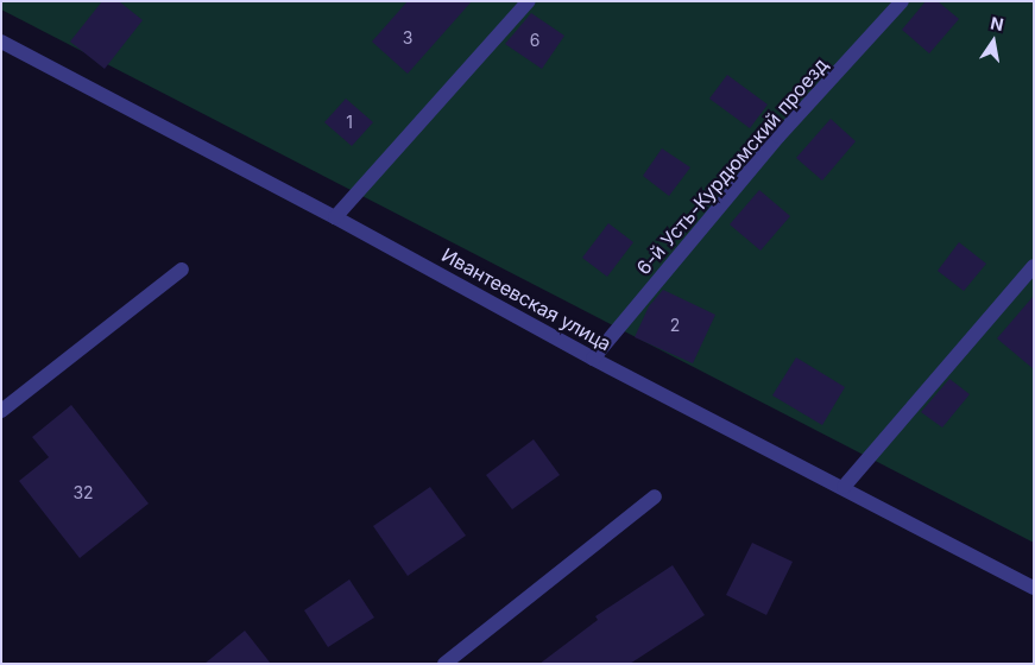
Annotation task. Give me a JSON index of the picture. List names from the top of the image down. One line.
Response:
{"streets":{"street":["6-й Усть-Курдюмский проезд","Ивантеевская улица"]},"crossings":[["6-й Усть-Курдюмский проезд","Ивантеевская улица"]],"house_numbers":["3","6","1","2","32"],"north":"top"}
